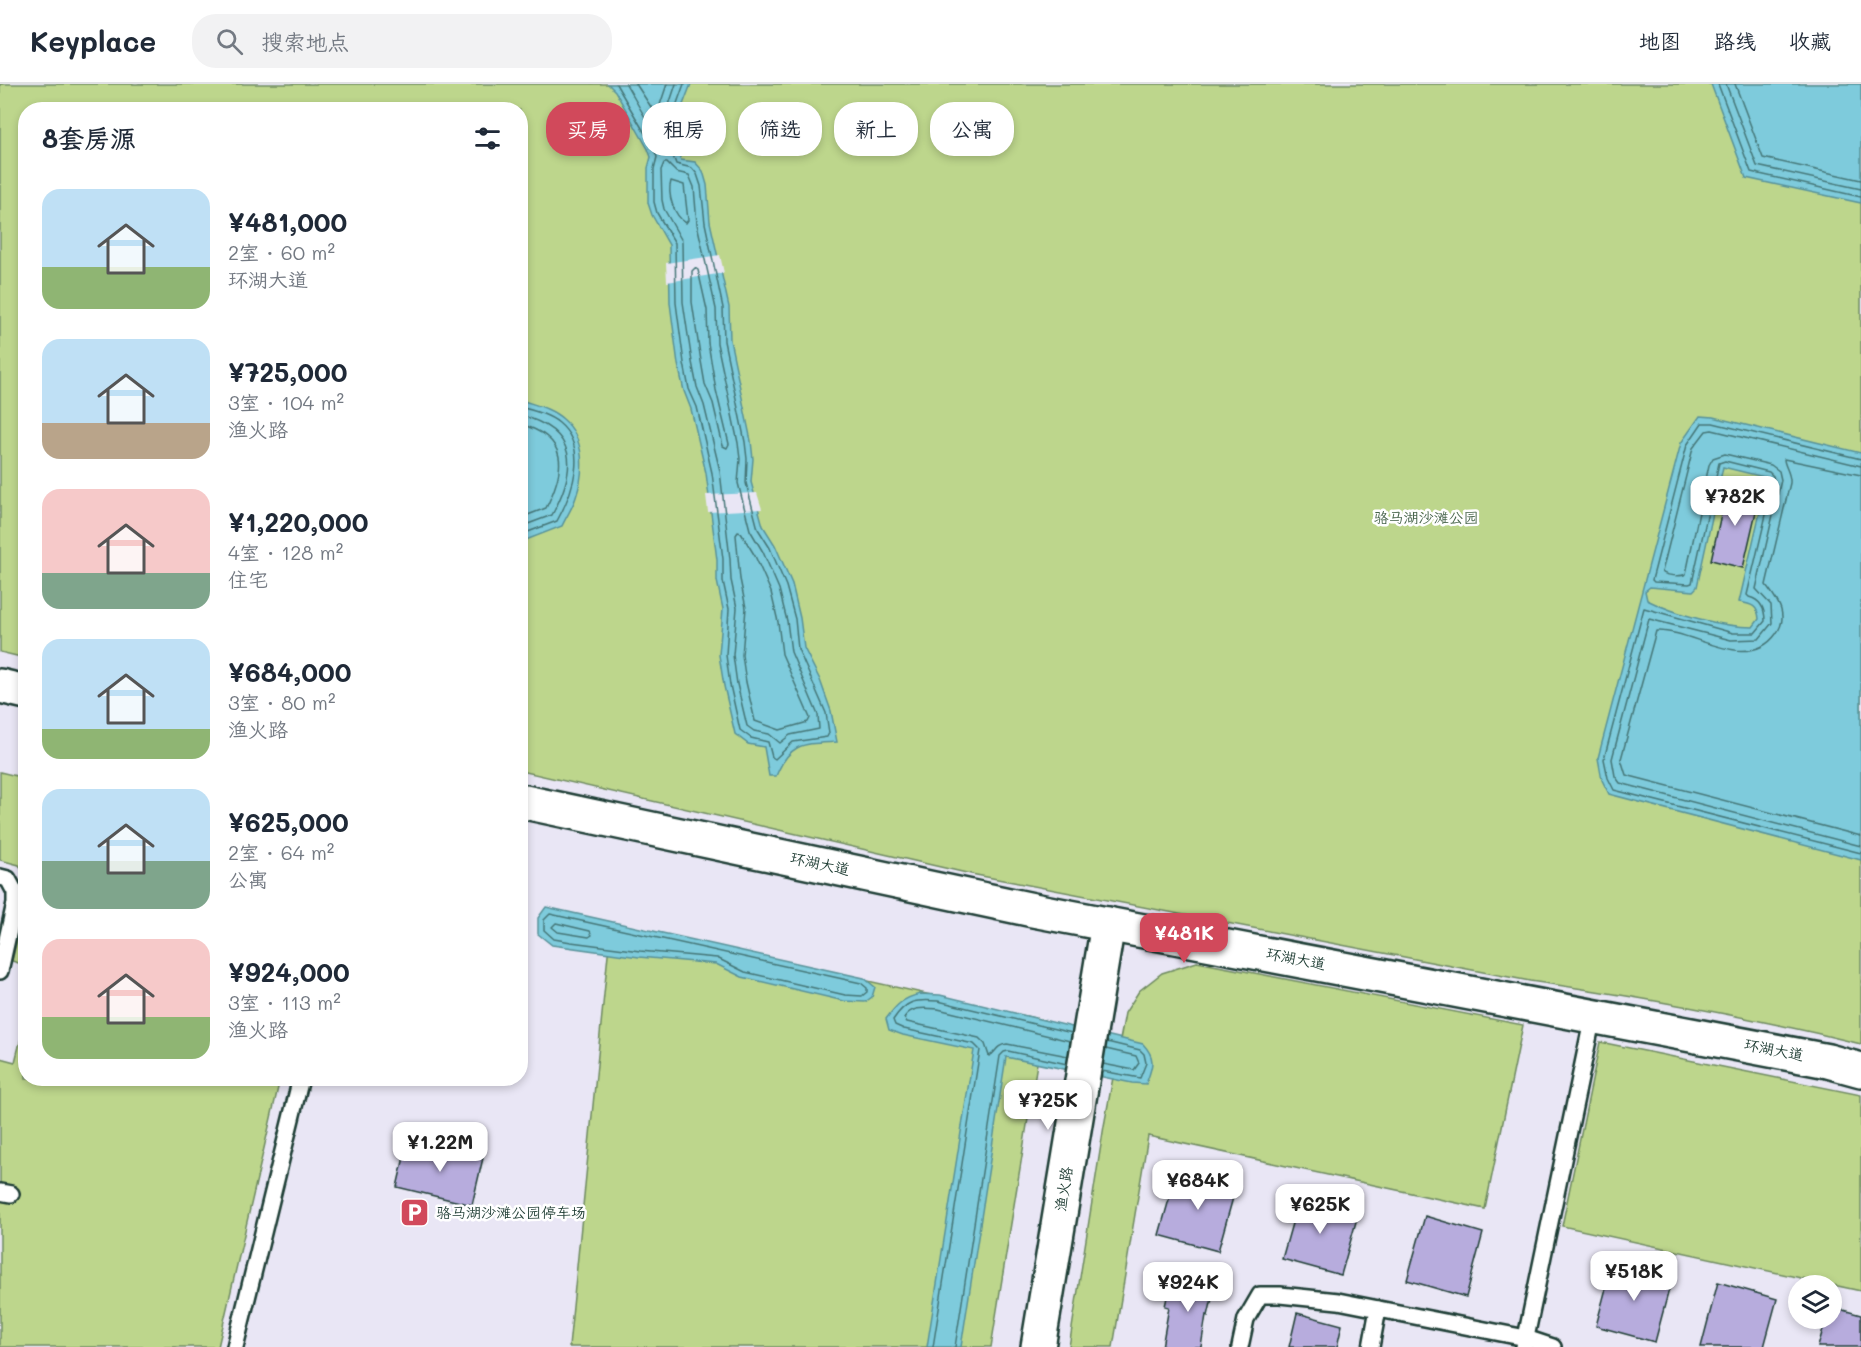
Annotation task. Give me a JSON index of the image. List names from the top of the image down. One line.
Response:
{"streets":{"main road":["环湖大道","渔火路"]},"crossings":[["环湖大道","渔火路"]],"parks":["骆马湖沙滩公园"],"places":{"parking":["骆马湖沙滩公园停车场"]},"page":{"header":"Keyplace","search":"搜索地点","nav":["地图","路线","收藏"],"chip":["买房","租房","筛选","新上","公寓"],"heading":"8套房源","list":[{"name":"¥481,000","note":"2室 · 60 m² · 环湖大道"},{"name":"¥725,000","note":"3室 · 104 m² · 渔火路"},{"name":"¥1,220,000","note":"4室 · 128 m² · 住宅"},{"name":"¥684,000","note":"3室 · 80 m² · 渔火路"},{"name":"¥625,000","note":"2室 · 64 m² · 公寓"},{"name":"¥924,000","note":"3室 · 113 m² · 渔火路"}],"price":["¥782K","¥481K","¥725K","¥1.22M","¥684K","¥625K","¥518K","¥924K"]}}
